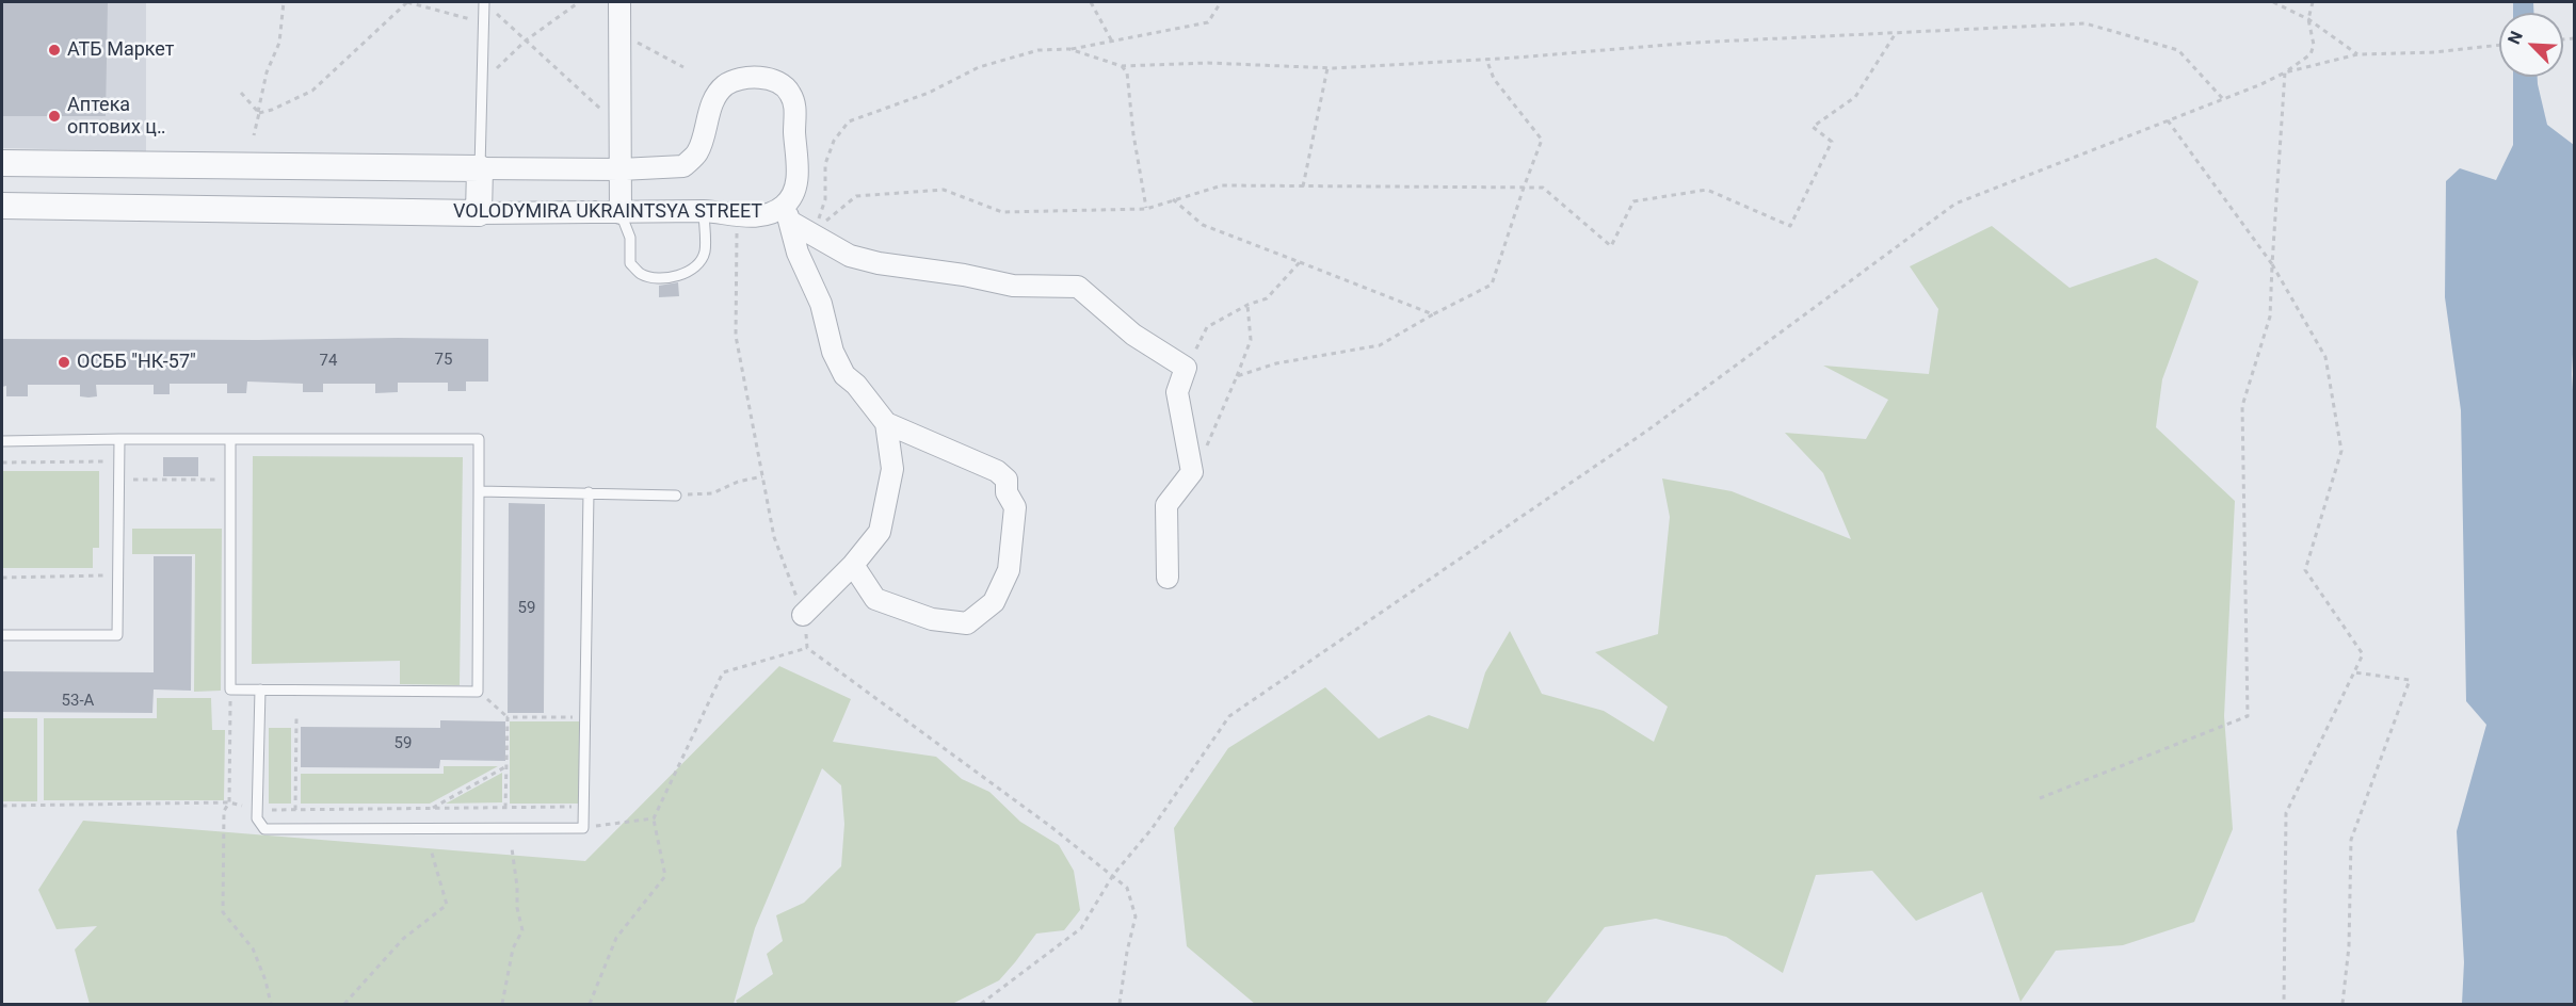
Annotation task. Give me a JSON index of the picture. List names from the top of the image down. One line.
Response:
{"streets":{"street":["VOLODYMIRA UKRAINTSYA STREET"]},"places":["АТБ Маркет","Аптека оптових ц‥","ОСББ \"НК-57\""],"house_numbers":["75","74","59","53-А","59"],"north":"top left"}
